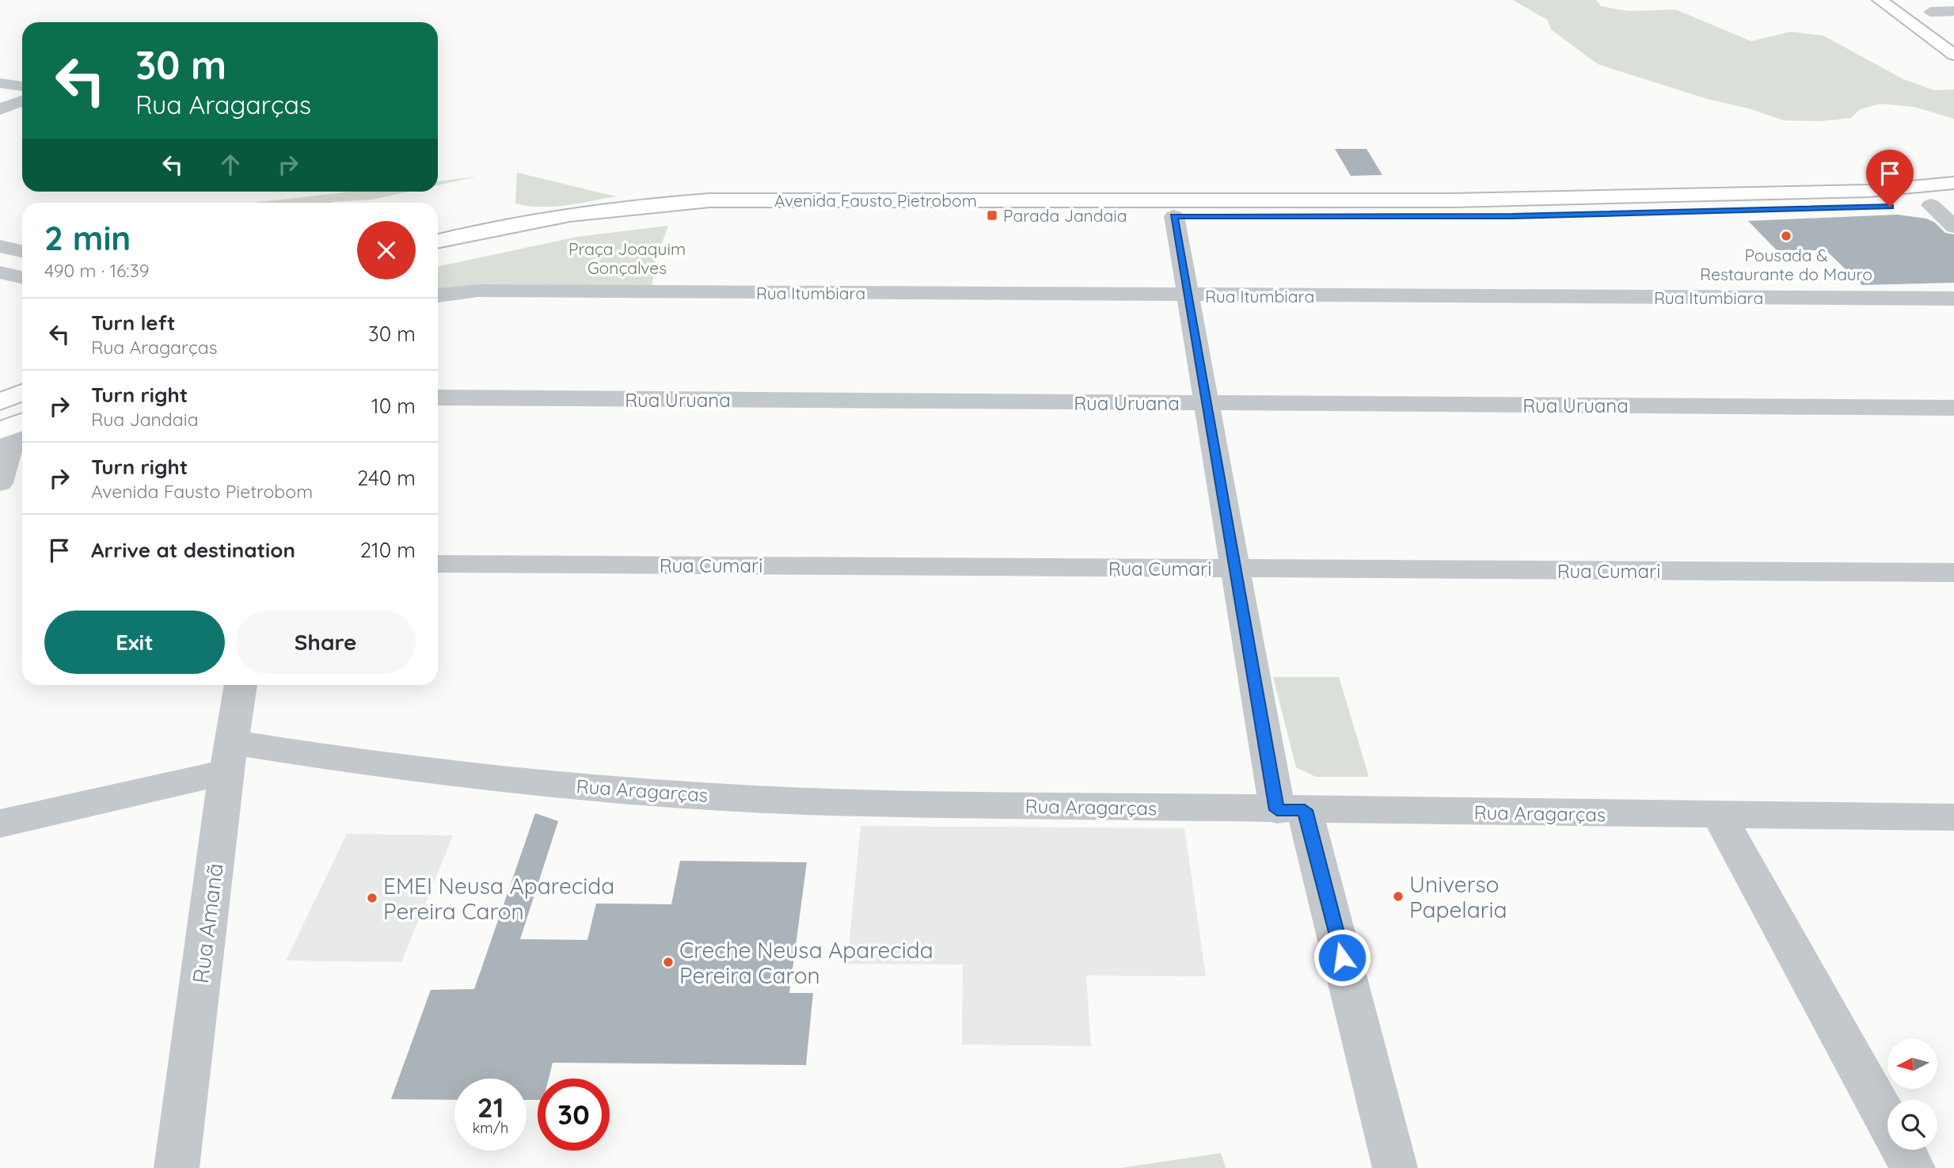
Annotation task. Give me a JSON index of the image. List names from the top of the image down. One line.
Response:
{"streets":{"main road":["Avenida Fausto Pietrobom"],"street":["Rua Itumbiara","Rua Uruana","Rua Cumari","Rua Aragarças","Rua Amanã"]},"crossings":[["Rua Aragarças","Rua Amanã"]],"parks":["Praça Joaquim Gonçalves"],"places":{"transit":["Parada Jandaia"],"other":["Pousada & Restaurante do Mauro","Universo Papelaria","EMEI Neusa Aparecida Pereira Caron","Creche Neusa Aparecida Pereira Caron"]},"north":"left","page":{"turn":["30 m","Rua Aragarças"],"heading":["2 min","490 m · 16:39"],"list":[{"name":"Turn left","note":"Rua Aragarças","value":"30 m"},{"name":"Turn right","note":"Rua Jandaia","value":"10 m"},{"name":"Turn right","note":"Avenida Fausto Pietrobom","value":"240 m"},{"name":"Arrive at destination","value":"210 m"}],"buttons":["Exit","Share"],"speed":"21 km/h","limit":"30"}}
